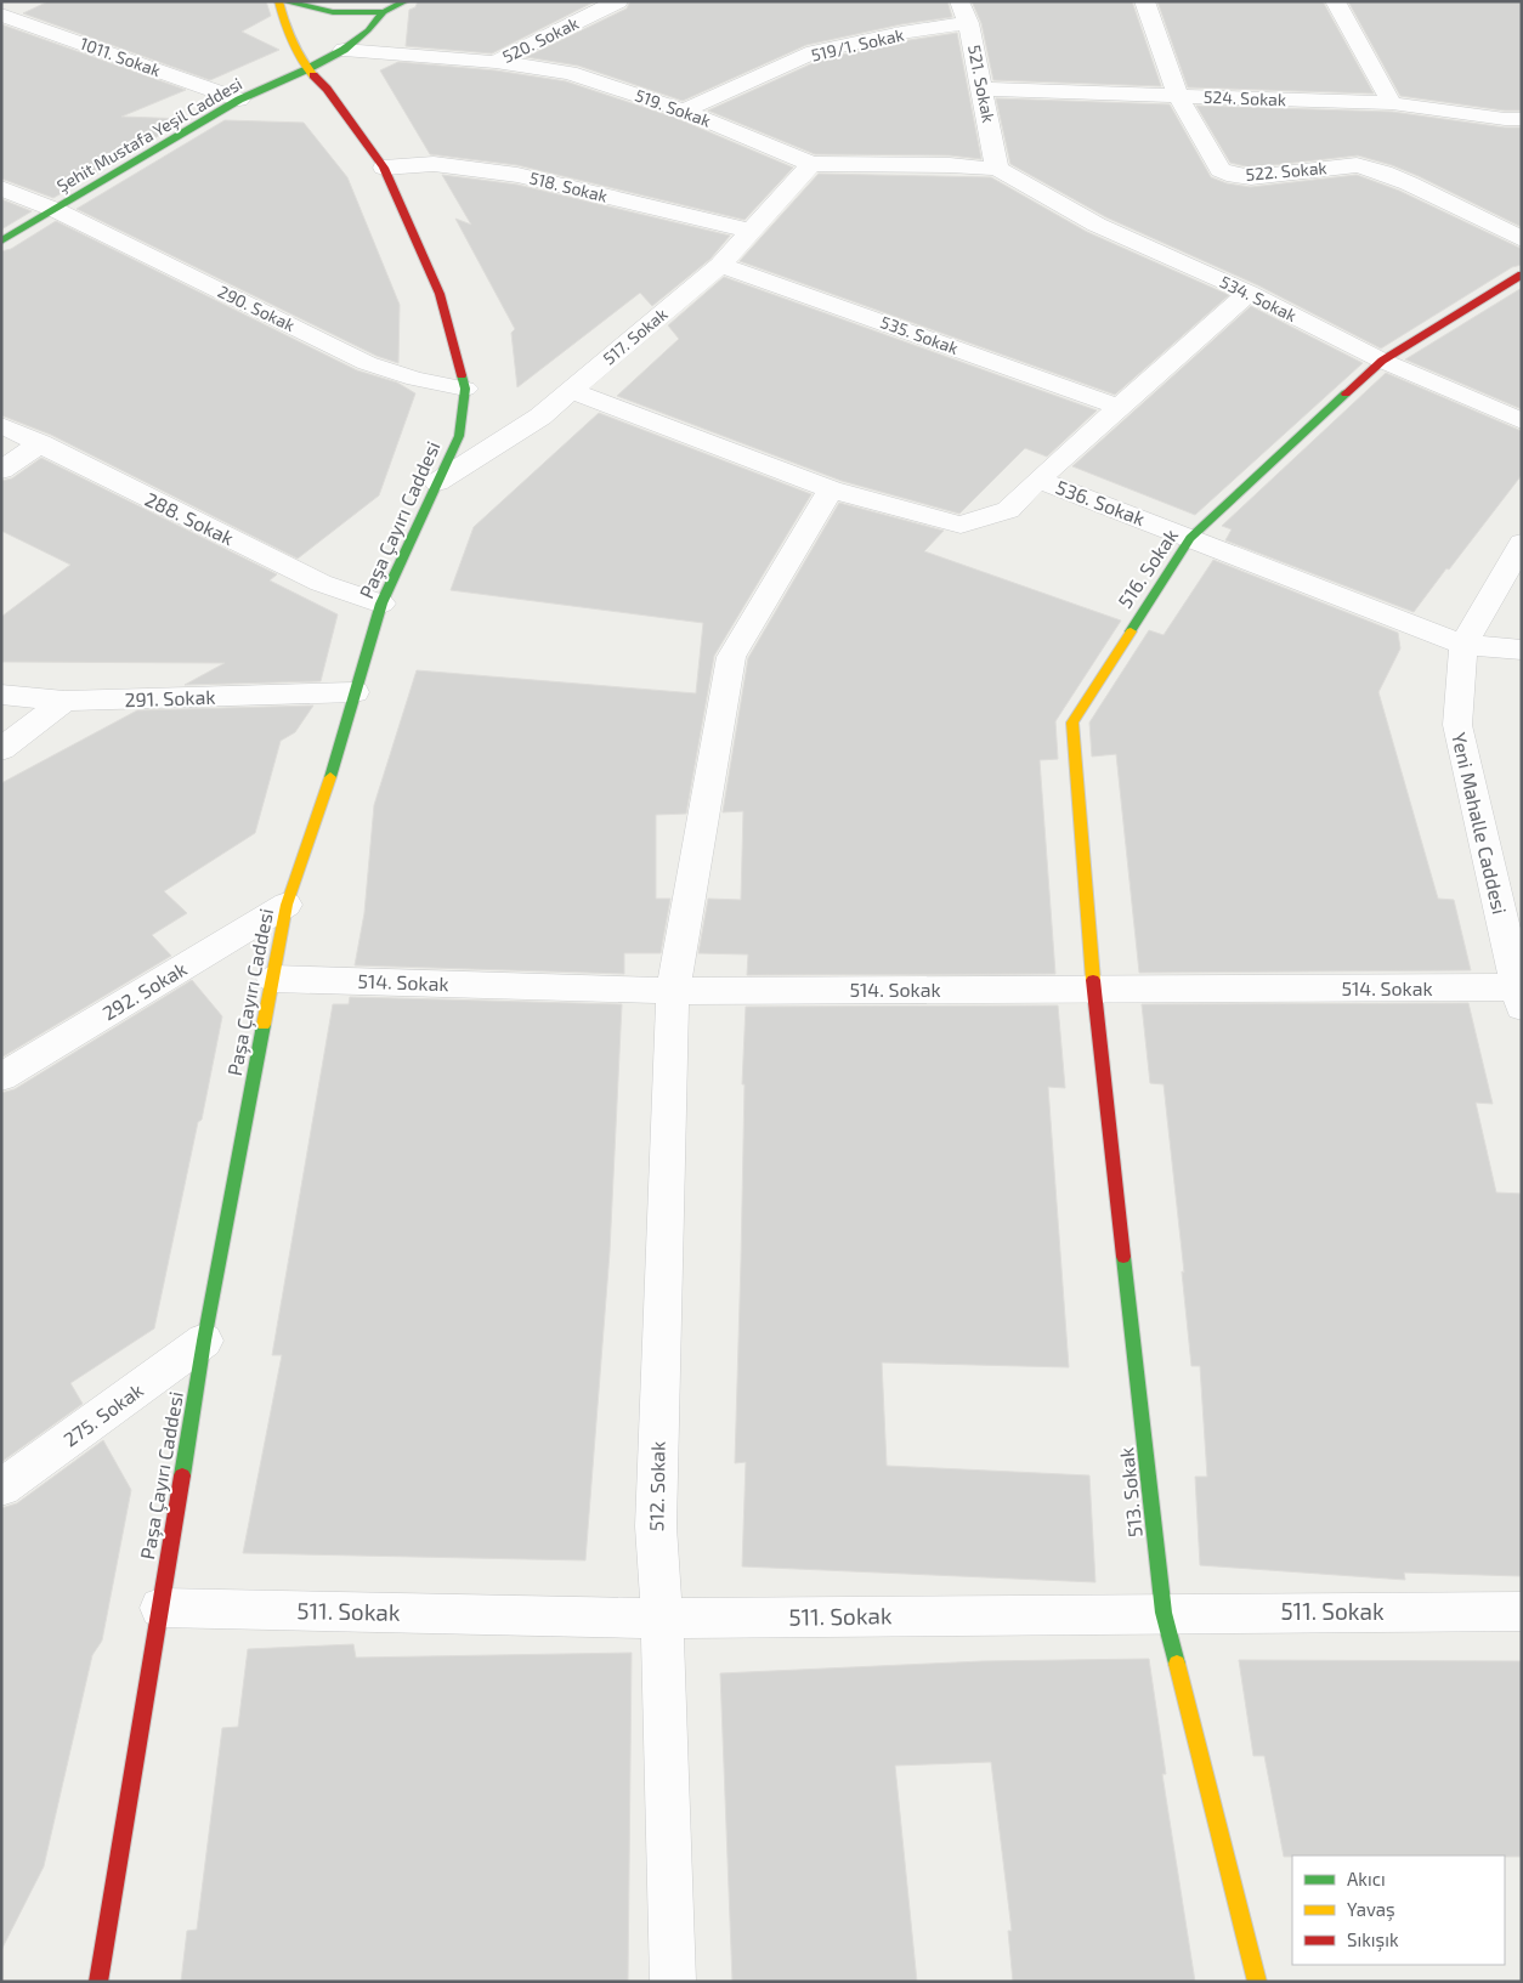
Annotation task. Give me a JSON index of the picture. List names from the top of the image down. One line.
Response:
{"streets":{"street":["520. Sokak","519/1. Sokak","1011. Sokak","521. Sokak","524. Sokak","519. Sokak","Şehit Mustafa Yeşil Caddesi","522. Sokak","518. Sokak","534. Sokak","290. Sokak","535. Sokak","517. Sokak","536. Sokak","288. Sokak","Paşa Çayırı Caddesi","516. Sokak","291. Sokak","Yeni Mahalle Caddesi","514. Sokak","292. Sokak","275. Sokak","512. Sokak","513. Sokak","511. Sokak"]},"crossings":[["520. Sokak","519. Sokak"],["519/1. Sokak","521. Sokak"],["519/1. Sokak","519. Sokak"],["1011. Sokak","Şehit Mustafa Yeşil Caddesi"],["521. Sokak","524. Sokak"],["521. Sokak","519. Sokak"],["521. Sokak","534. Sokak"],["524. Sokak","522. Sokak"],["519. Sokak","Şehit Mustafa Yeşil Caddesi"],["519. Sokak","534. Sokak"],["519. Sokak","517. Sokak"],["Şehit Mustafa Yeşil Caddesi","290. Sokak"],["Şehit Mustafa Yeşil Caddesi","Paşa Çayırı Caddesi"],["518. Sokak","517. Sokak"],["518. Sokak","Paşa Çayırı Caddesi"],["534. Sokak","516. Sokak"],["290. Sokak","Paşa Çayırı Caddesi"],["535. Sokak","517. Sokak"],["517. Sokak","536. Sokak"],["517. Sokak","Paşa Çayırı Caddesi"],["536. Sokak","516. Sokak"],["536. Sokak","Yeni Mahalle Caddesi"],["536. Sokak","512. Sokak"],["288. Sokak","Paşa Çayırı Caddesi"],["Paşa Çayırı Caddesi","291. Sokak"],["Paşa Çayırı Caddesi","514. Sokak"],["Paşa Çayırı Caddesi","292. Sokak"],["Paşa Çayırı Caddesi","275. Sokak"],["Paşa Çayırı Caddesi","511. Sokak"],["516. Sokak","514. Sokak"],["516. Sokak","513. Sokak"],["Yeni Mahalle Caddesi","514. Sokak"],["514. Sokak","512. Sokak"],["514. Sokak","513. Sokak"],["512. Sokak","511. Sokak"],["513. Sokak","511. Sokak"]],"legend":["Akıcı","Yavaş","Sıkışık"]}
